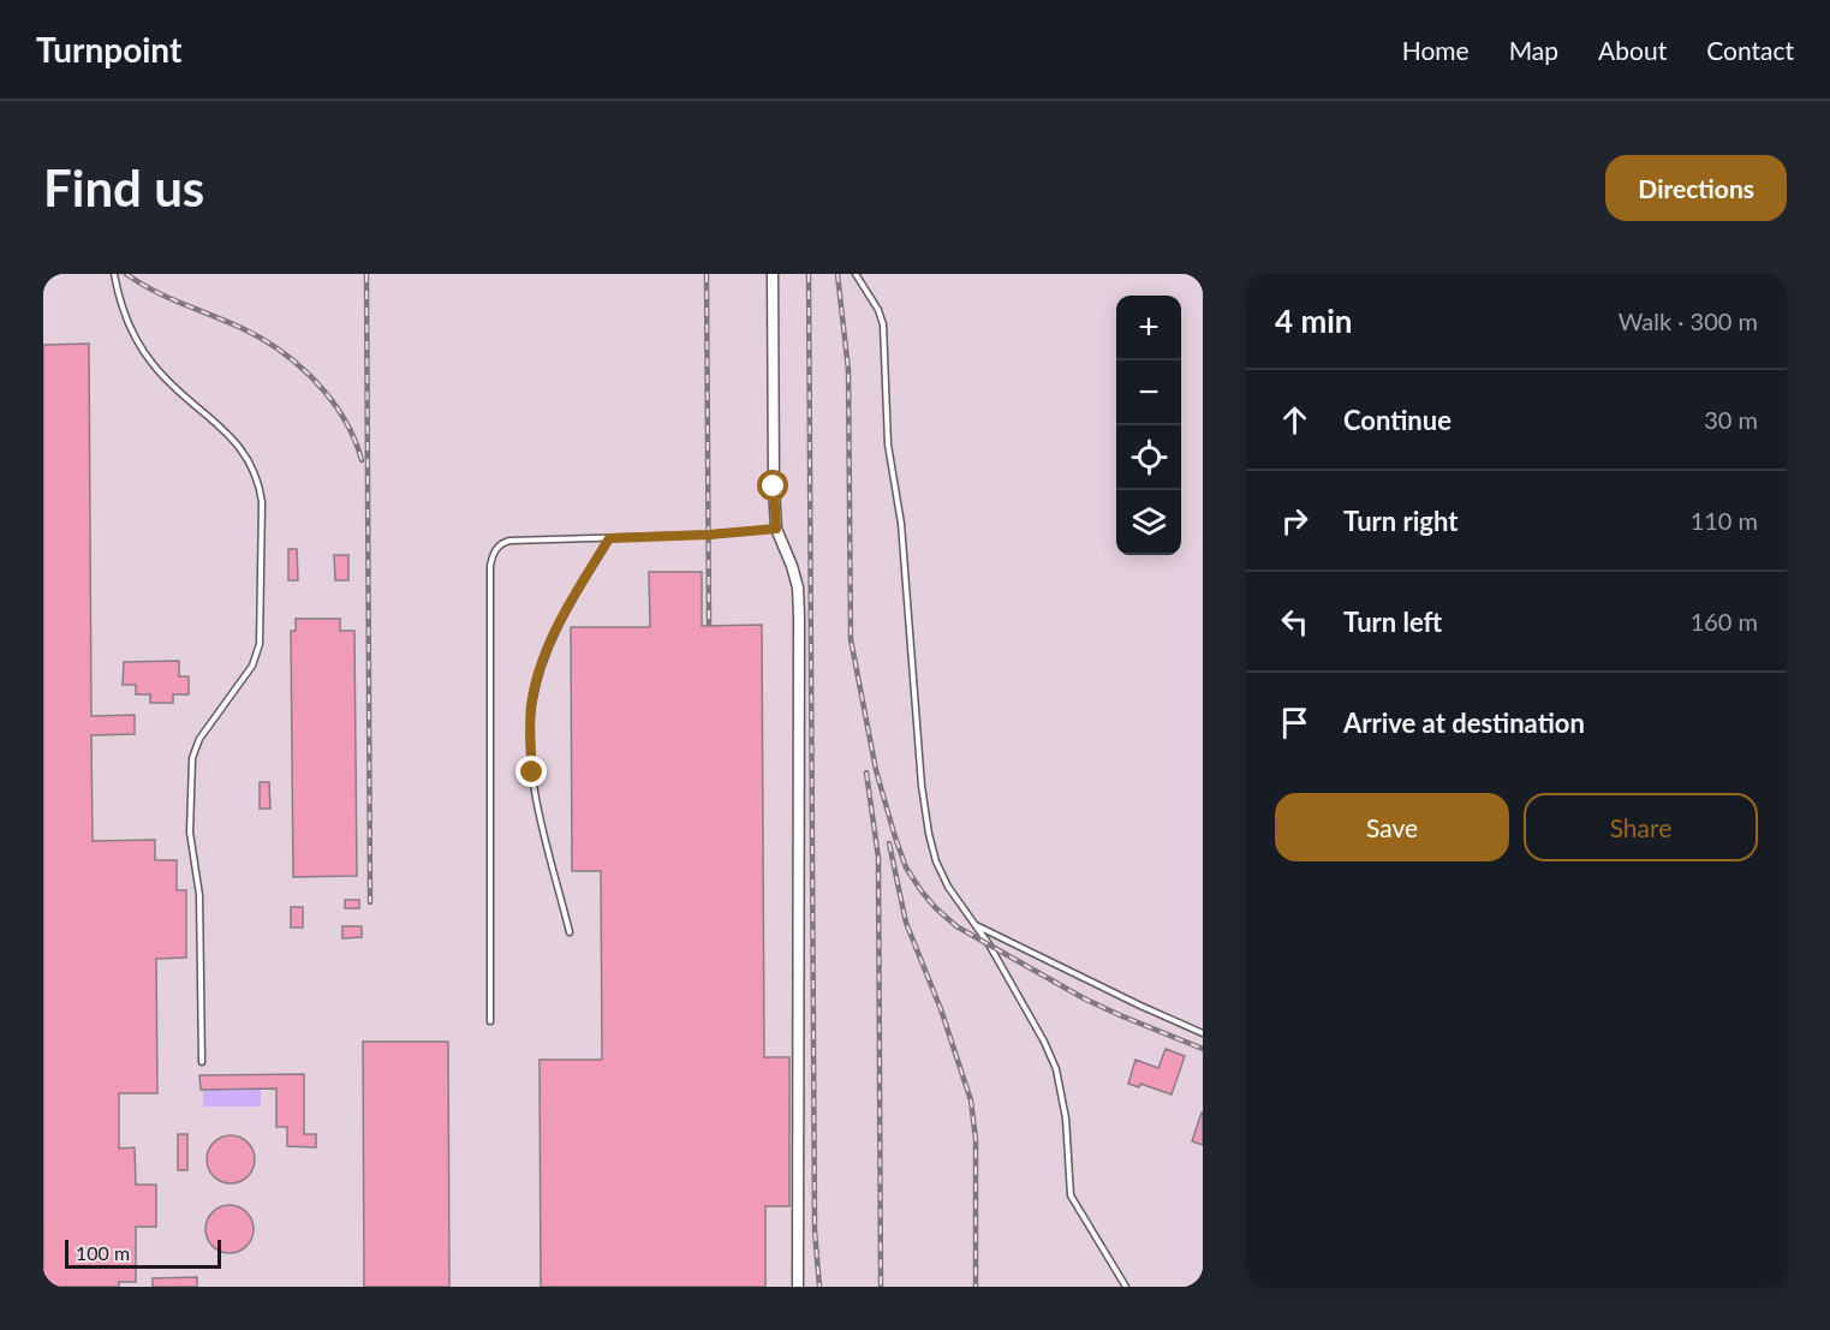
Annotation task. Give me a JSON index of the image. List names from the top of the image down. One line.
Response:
{"scale_bar":"100 m","page":{"header":"Turnpoint","nav":["Home","Map","About","Contact"],"buttons":["Directions",["Save","Share"]],"title":"Find us","heading":["4 min","Walk · 300 m"],"map_buttons":["+","−"],"list":[["Continue","30 m"],["Turn right","110 m"],["Turn left","160 m"],"Arrive at destination"],"scale":"100 m"}}
